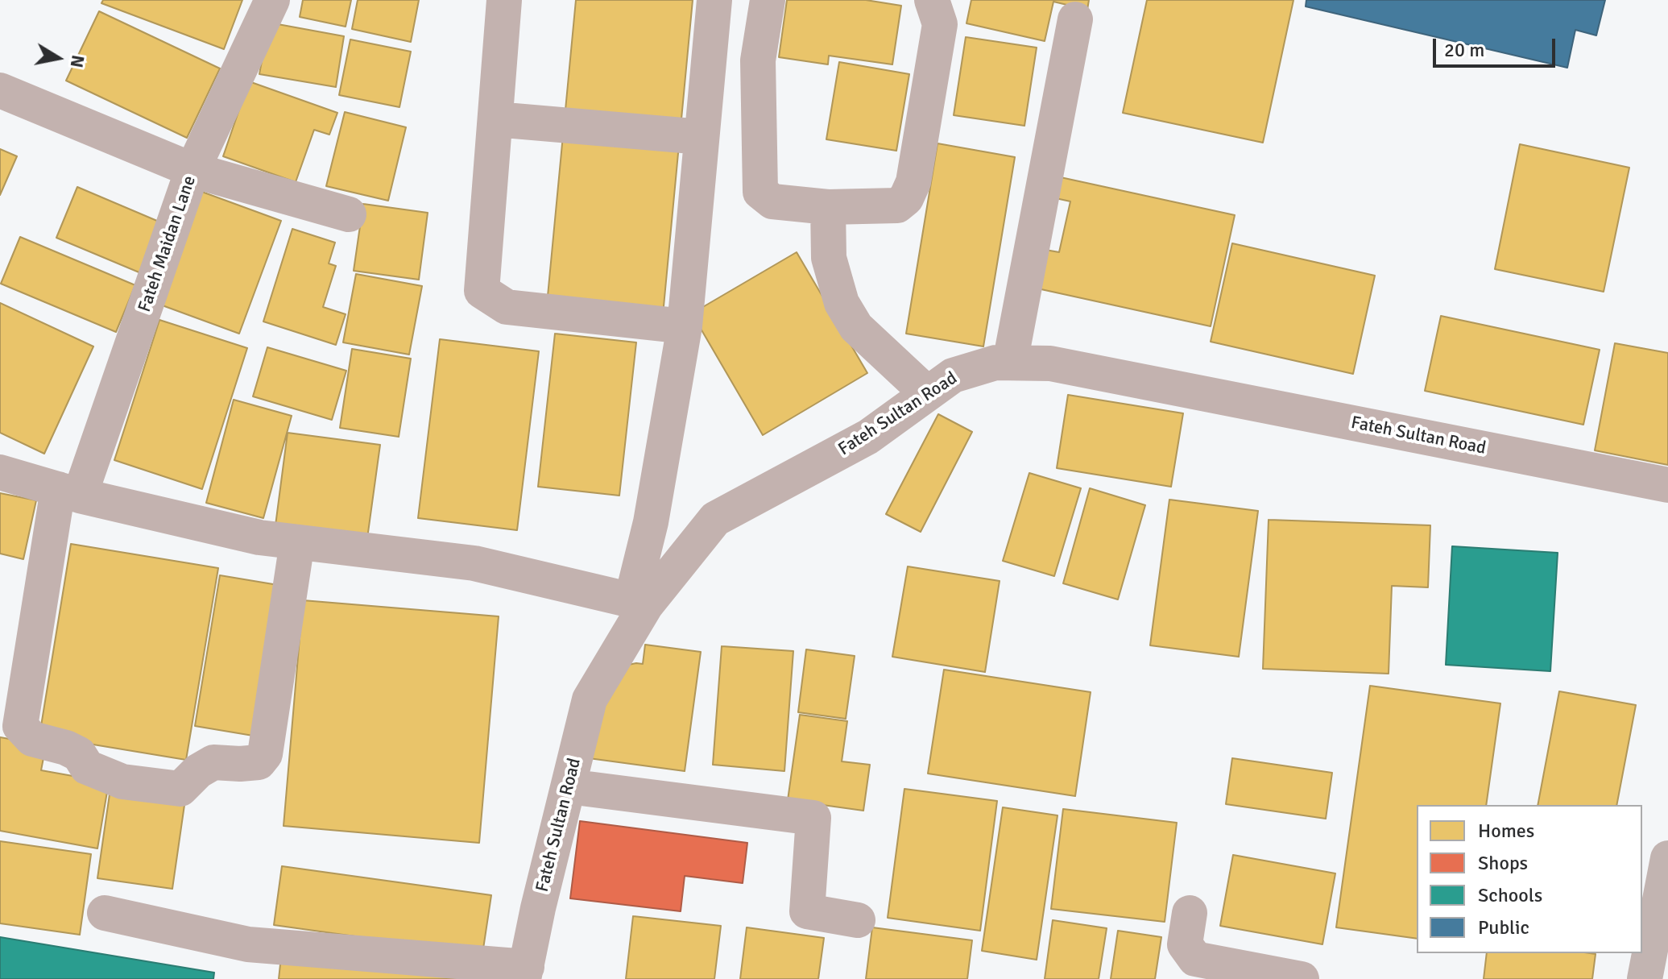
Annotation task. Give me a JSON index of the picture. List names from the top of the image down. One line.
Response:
{"streets":{"street":["Fateh Maidan Lane","Fateh Sultan Road"]},"legend":["Homes","Shops","Schools","Public"],"scale_bar":"20 m","north":"right"}
